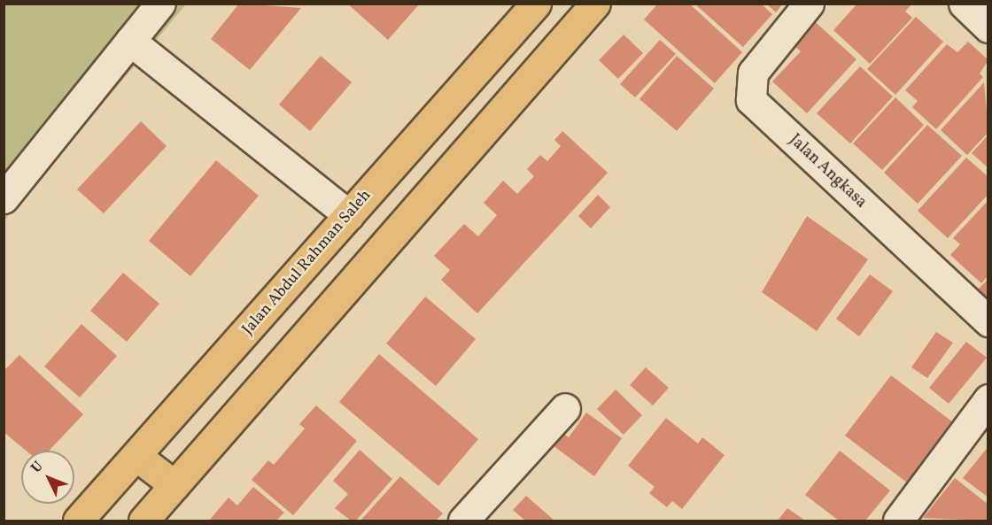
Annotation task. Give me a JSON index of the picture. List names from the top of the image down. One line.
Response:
{"streets":{"highway":["Jalan Abdul Rahman Saleh"],"street":["Jalan Angkasa"]},"north":"top left"}
